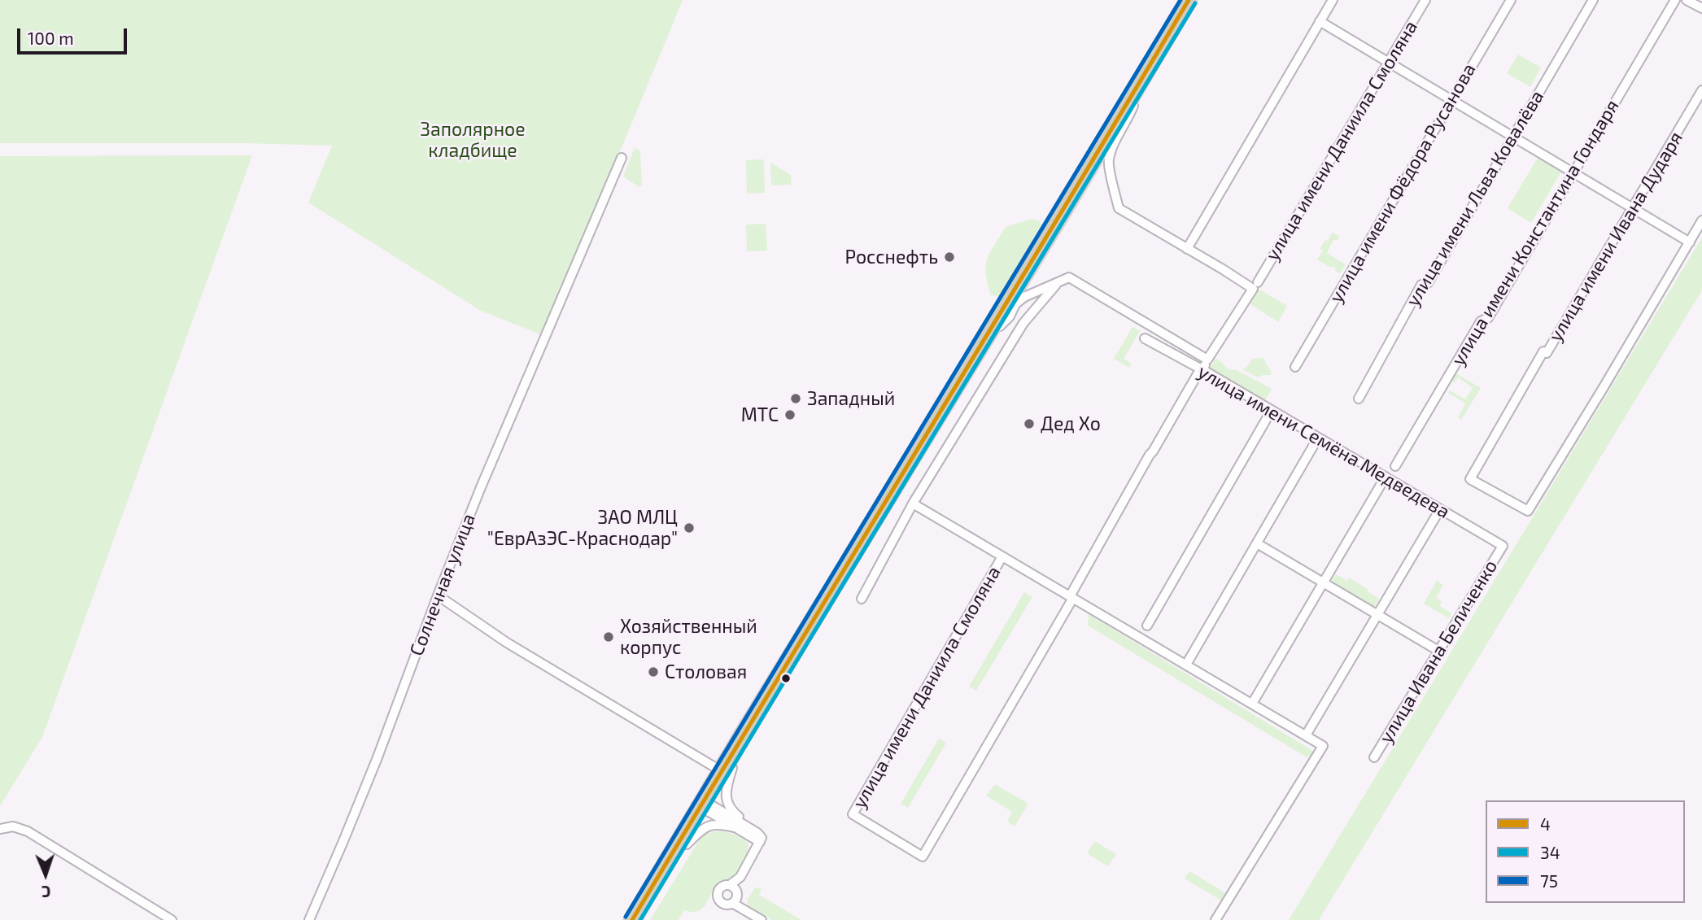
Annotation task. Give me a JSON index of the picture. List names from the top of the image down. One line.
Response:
{"streets":{"street":["улица имени Даниила Смоляна","улица имени Фёдора Русанова","улица имени Льва Ковалёва","улица имени Константина Гондаря","улица имени Ивана Дударя","улица имени Семёна Медведева","Солнечная улица","улица Ивана Беличенко"]},"crossings":[["улица имени Даниила Смоляна","улица имени Семёна Медведева"],["улица имени Семёна Медведева","улица Ивана Беличенко"]],"parks":["Заполярное кладбище"],"places":["Росснефть","Западный","МТС","Дед Хо","ЗАО МЛЦ \"ЕврАзЭС-Краснодар\"","Хозяйственный корпус","Столовая"],"lines":["transit line 4","transit line 75","transit line 34"],"legend":["4","34","75"],"scale_bar":"100 m","north":"bottom"}
